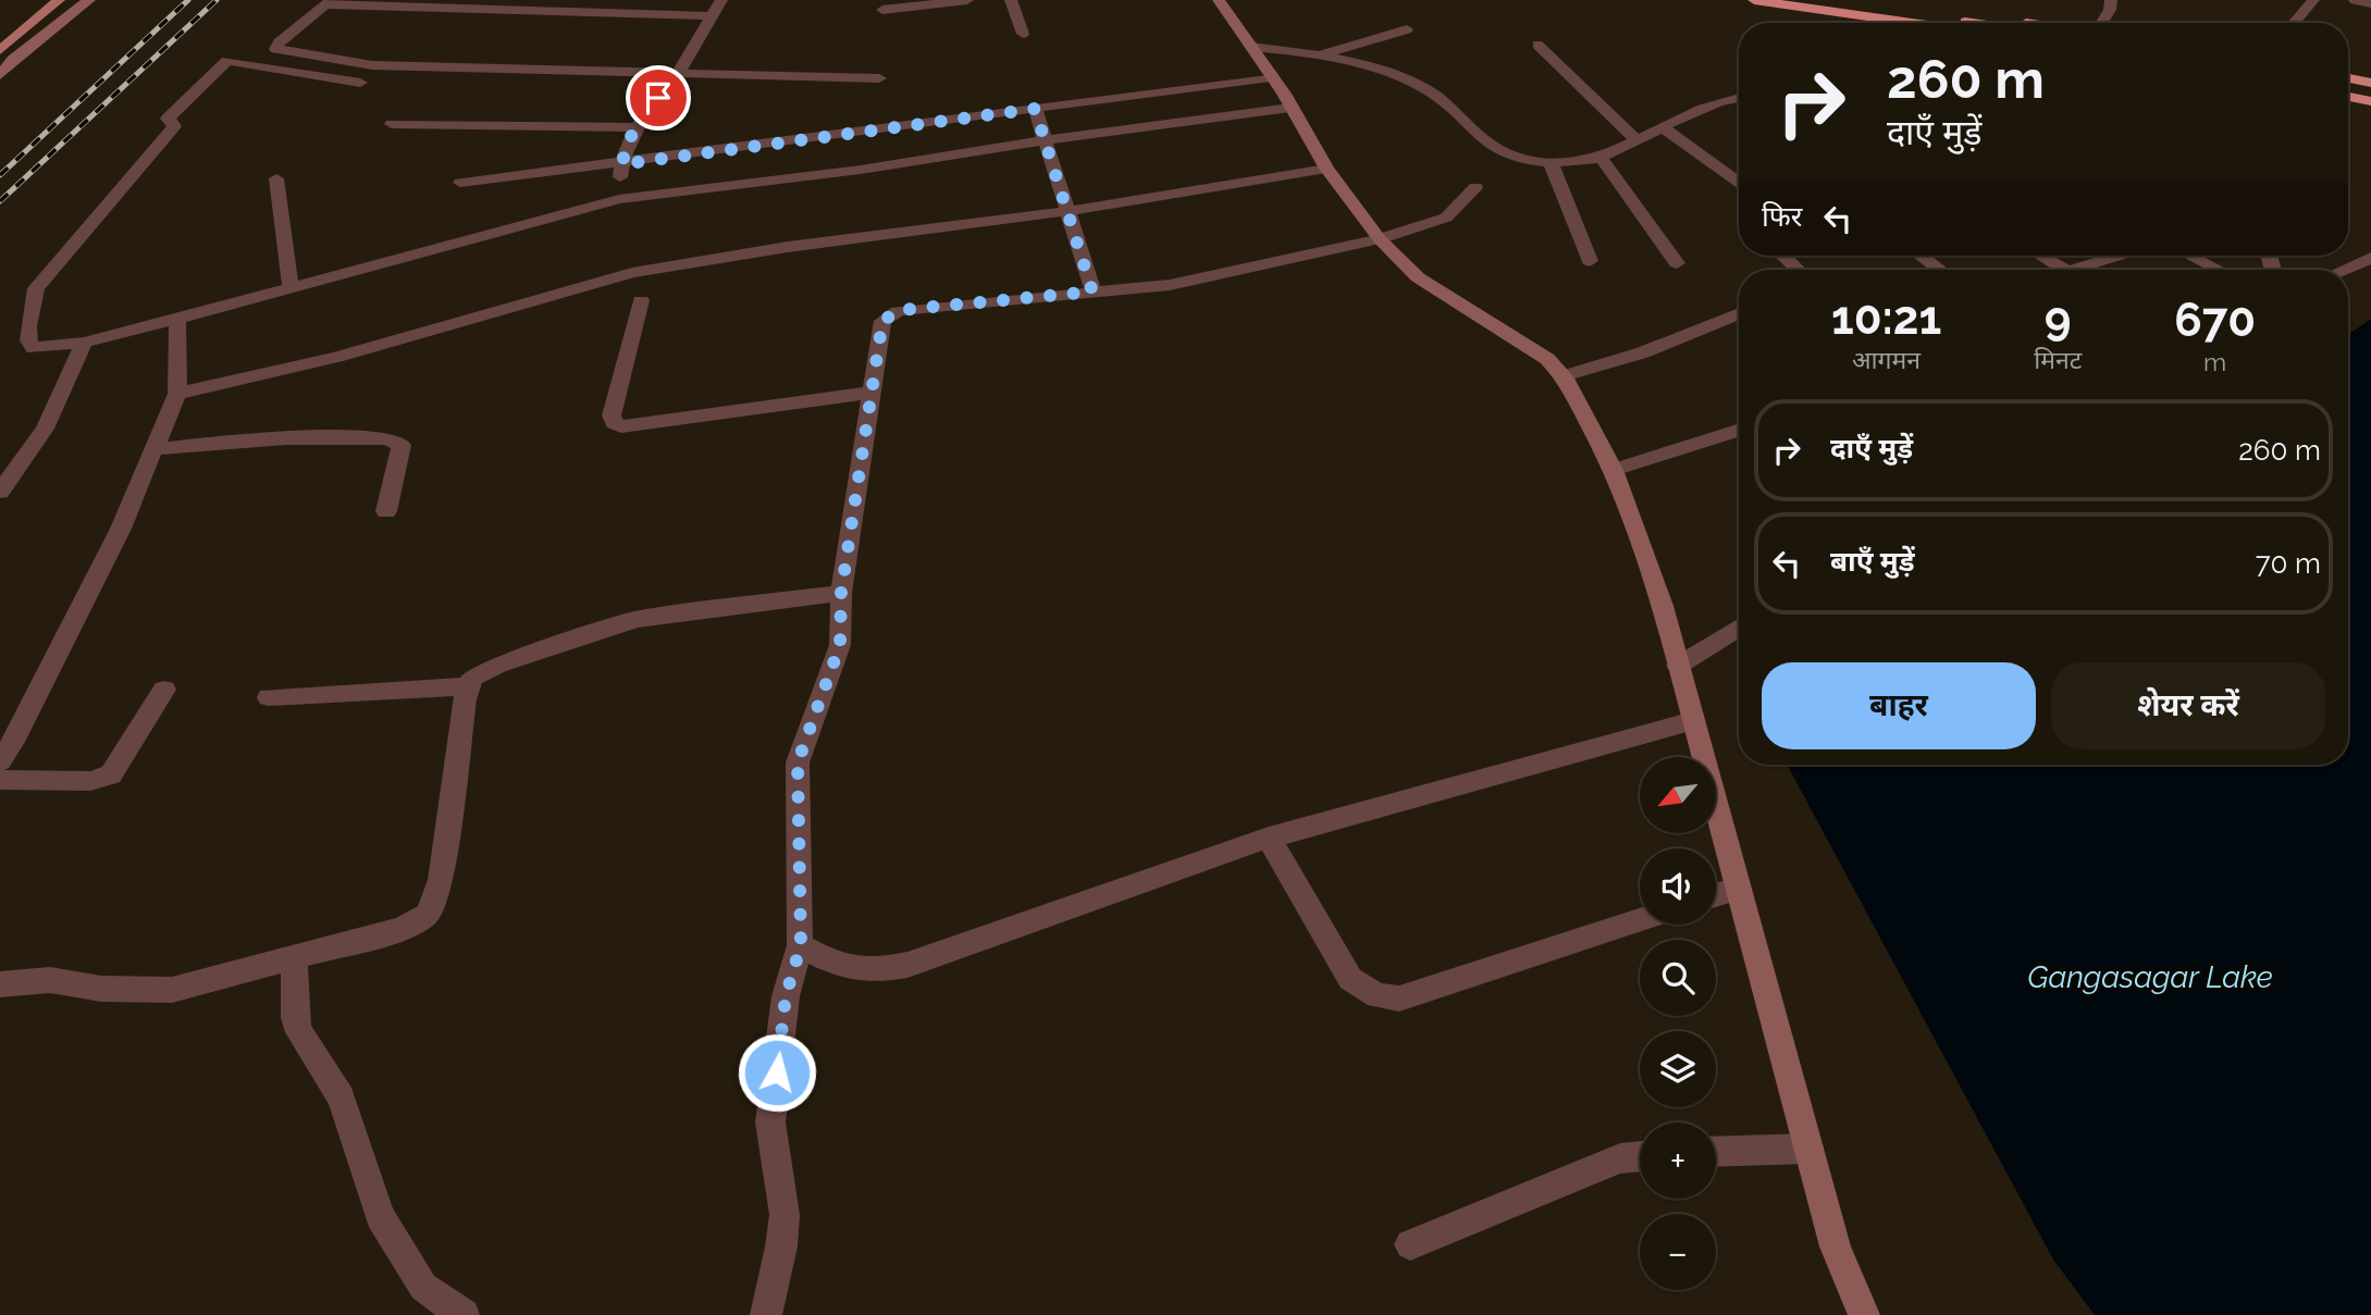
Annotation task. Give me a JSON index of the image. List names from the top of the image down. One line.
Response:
{"water":["Gangasagar Lake"],"north":"bottom left","page":{"turn":["260 m","दाएँ मुड़ें"],"then":"फिर","eta":["10:21","आगमन","9","मिनट","670","m"],"list":[{"name":"दाएँ मुड़ें","value":"260 m"},{"name":"बाएँ मुड़ें","value":"70 m"}],"buttons":["बाहर","शेयर करें"],"map_buttons":["+","−"]}}
